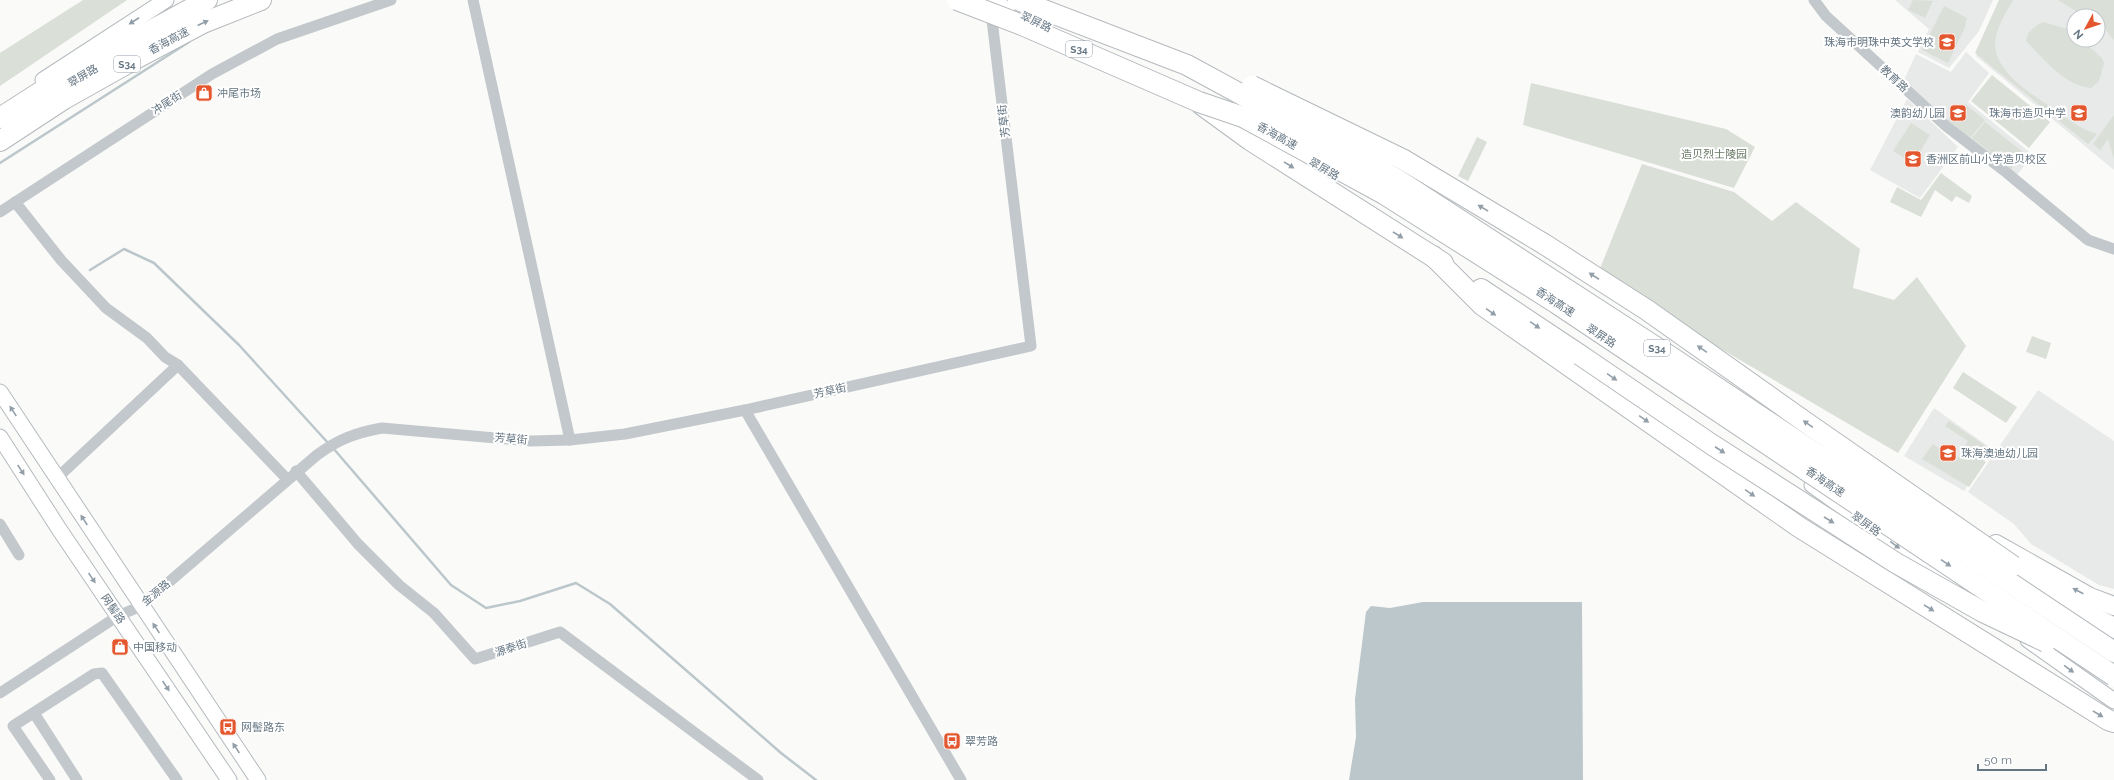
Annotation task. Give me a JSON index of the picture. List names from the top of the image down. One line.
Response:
{"streets":{"highway":["香海高速","S34"],"main road":["翠屏路","网髻路"],"street":["教育路","冲尾街","芳草街","金源路","源泰街"]},"crossings":[["翠屏路","香海高速"],["翠屏路","芳草街"],["芳草街","金源路"],["芳草街","源泰街"],["金源路","网髻路"],["金源路","源泰街"]],"parks":["造贝烈士陵园"],"places":{"school or university":["珠海市明珠中英文学校","澳韵幼儿园","珠海市造贝中学","香洲区前山小学造贝校区","珠海澳迪幼儿园"],"shop":["冲尾市场","中国移动"],"bus stop":["网髻路东","翠芳路"]},"scale_bar":"50 m","north":"bottom left"}
